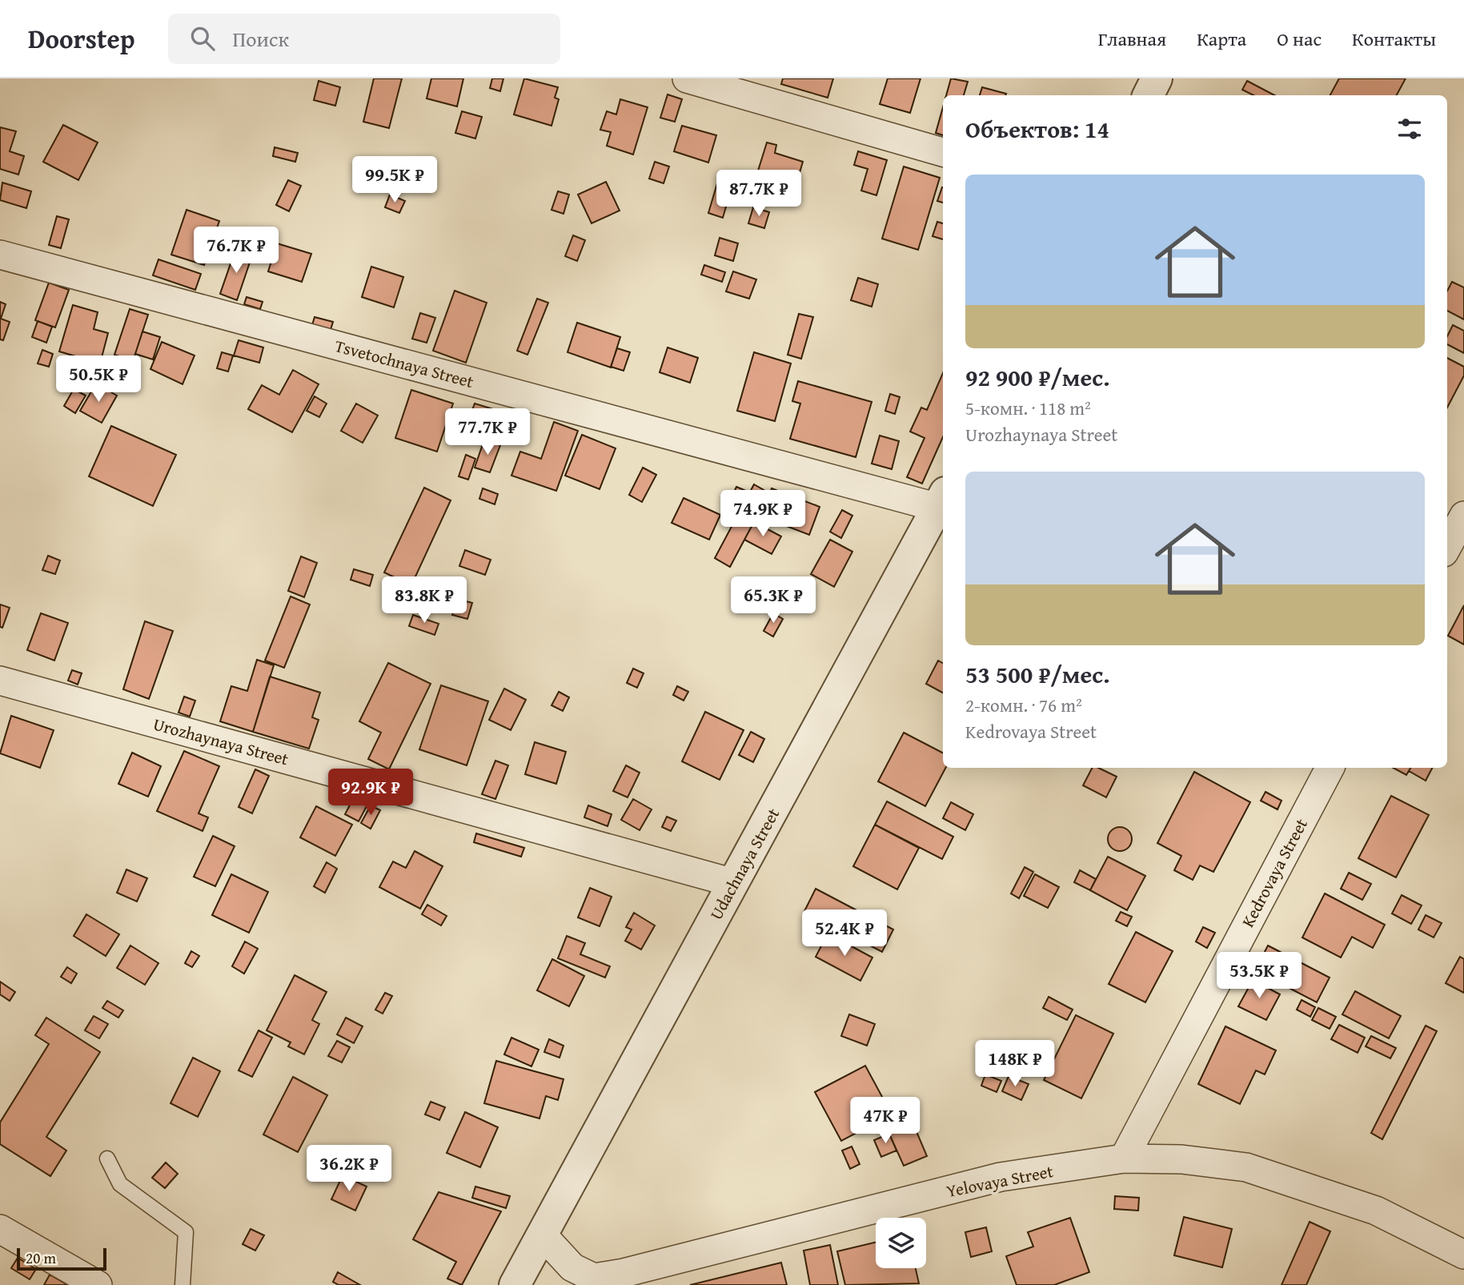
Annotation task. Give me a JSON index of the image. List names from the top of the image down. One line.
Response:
{"streets":{"street":["Tsvetochnaya Street","Urozhaynaya Street","Udachnaya Street","Kedrovaya Street","Yelovaya Street"]},"crossings":[["Tsvetochnaya Street","Udachnaya Street"],["Urozhaynaya Street","Udachnaya Street"],["Udachnaya Street","Yelovaya Street"],["Kedrovaya Street","Yelovaya Street"]],"scale_bar":"20 m","page":{"header":"Doorstep","search":"Поиск","nav":["Главная","Карта","О нас","Контакты"],"heading":"Объектов: 14","price":["99.5K ₽","87.7K ₽","76.7K ₽","50.5K ₽","77.7K ₽","74.9K ₽","83.8K ₽","65.3K ₽","92.9K ₽","52.4K ₽","53.5K ₽","148K ₽","47K ₽","36.2K ₽"],"list":[{"name":"92 900 ₽/мес.","note":"5-комн. · 118 m² · Urozhaynaya Street"},{"name":"53 500 ₽/мес.","note":"2-комн. · 76 m² · Kedrovaya Street"}],"scale":"20 m"}}
